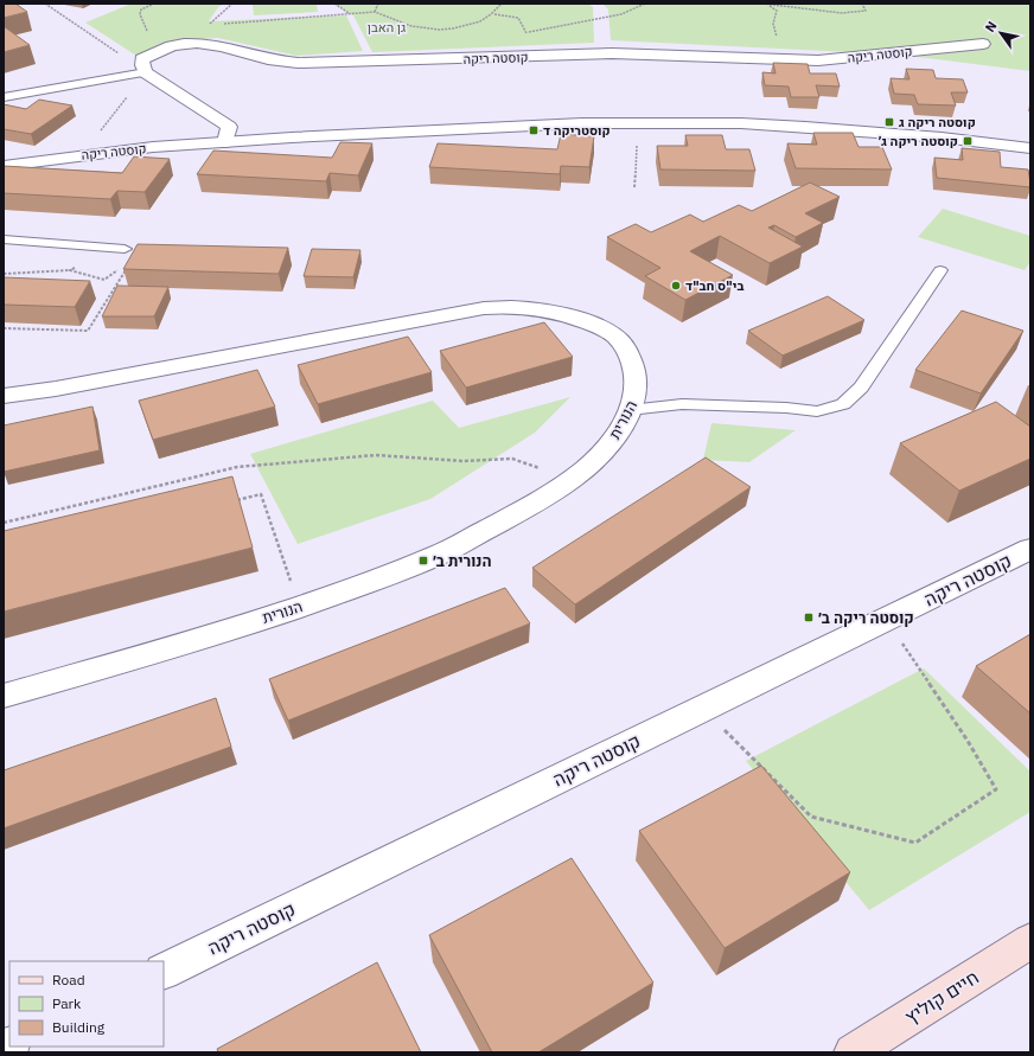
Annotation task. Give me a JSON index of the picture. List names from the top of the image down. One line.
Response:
{"streets":{"main road":["חיים קוליץ"],"street":["קוסטה ריקה","הנורית"]},"parks":["גן האבן"],"places":{"transit":["קוסטה ריקה ג","קוסטריקה ד","קוסטה ריקה ג׳","הנורית ב׳","קוסטה ריקה ב׳"],"other":["בי\"ס חב\"ד"]},"legend":["Road","Park","Building"],"north":"top left"}
